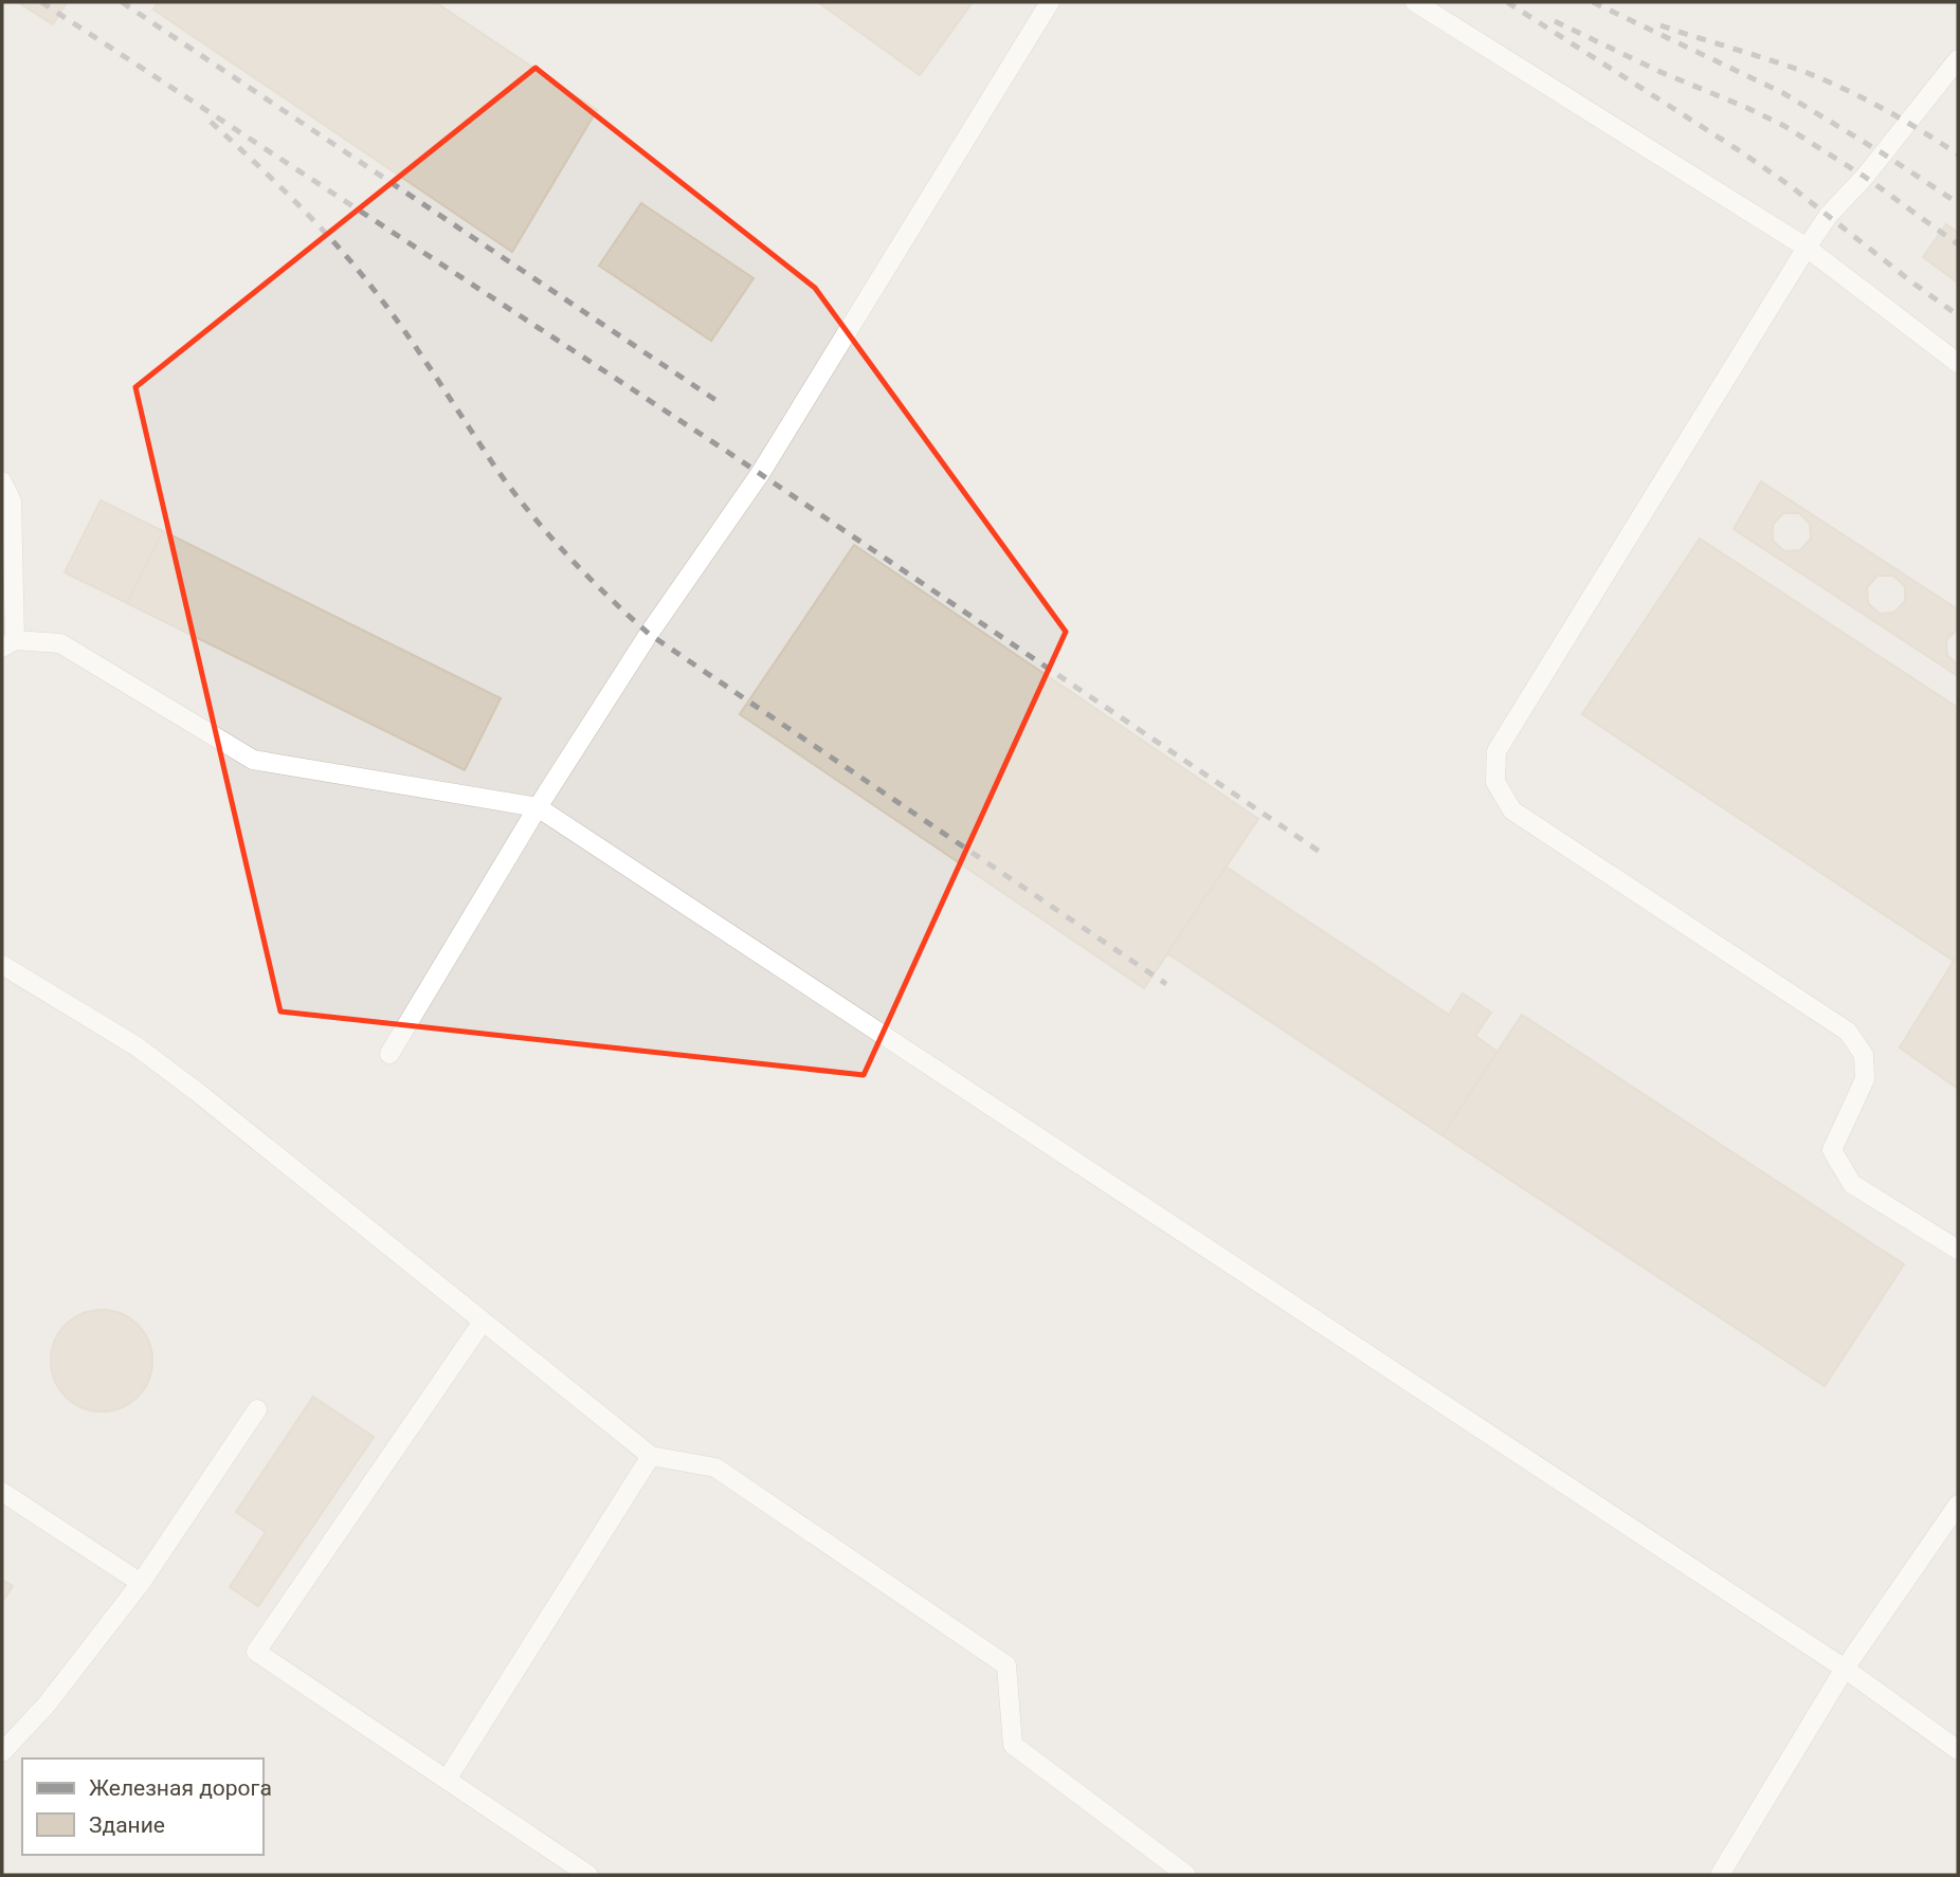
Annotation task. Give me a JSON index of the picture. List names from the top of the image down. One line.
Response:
{"legend":["Железная дорога","Здание"]}
